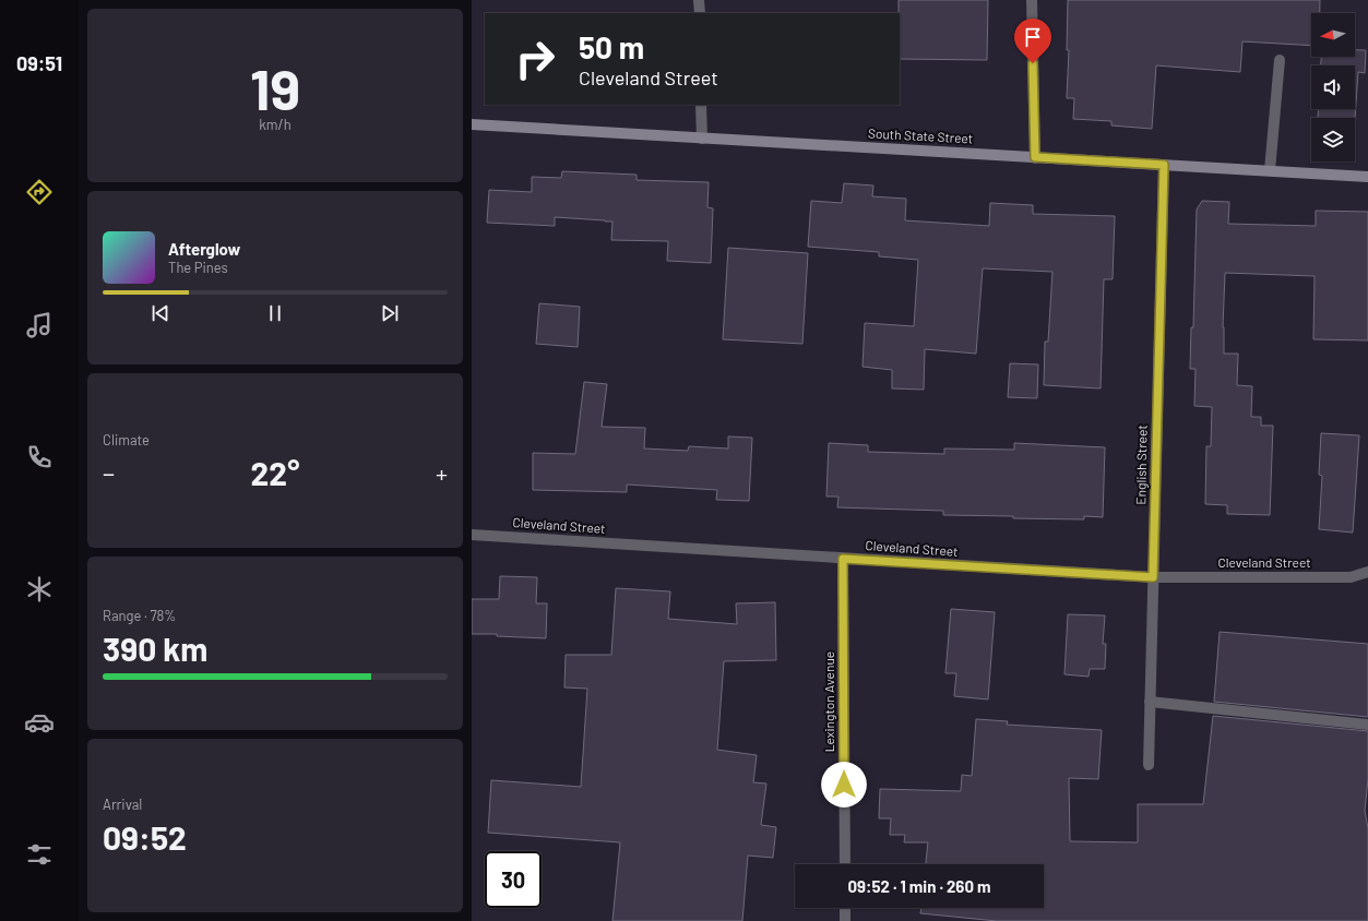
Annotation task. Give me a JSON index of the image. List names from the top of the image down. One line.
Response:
{"streets":{"street":["South State Street","English Street","Cleveland Street","Lexington Avenue"]},"crossings":[["South State Street","English Street"],["English Street","Cleveland Street"],["Cleveland Street","Lexington Avenue"]],"north":"left","page":{"tabs":"09:51","tile":[["19","km/h"],"Climate",["Range · 78%","390 km"],["Arrival","09:52"]],"turn":["50 m","Cleveland Street"],"song":["Afterglow","The Pines"],"heat":["−","22°","+"],"limit":"30","trip":"09:52 · 1 min · 260 m"}}
